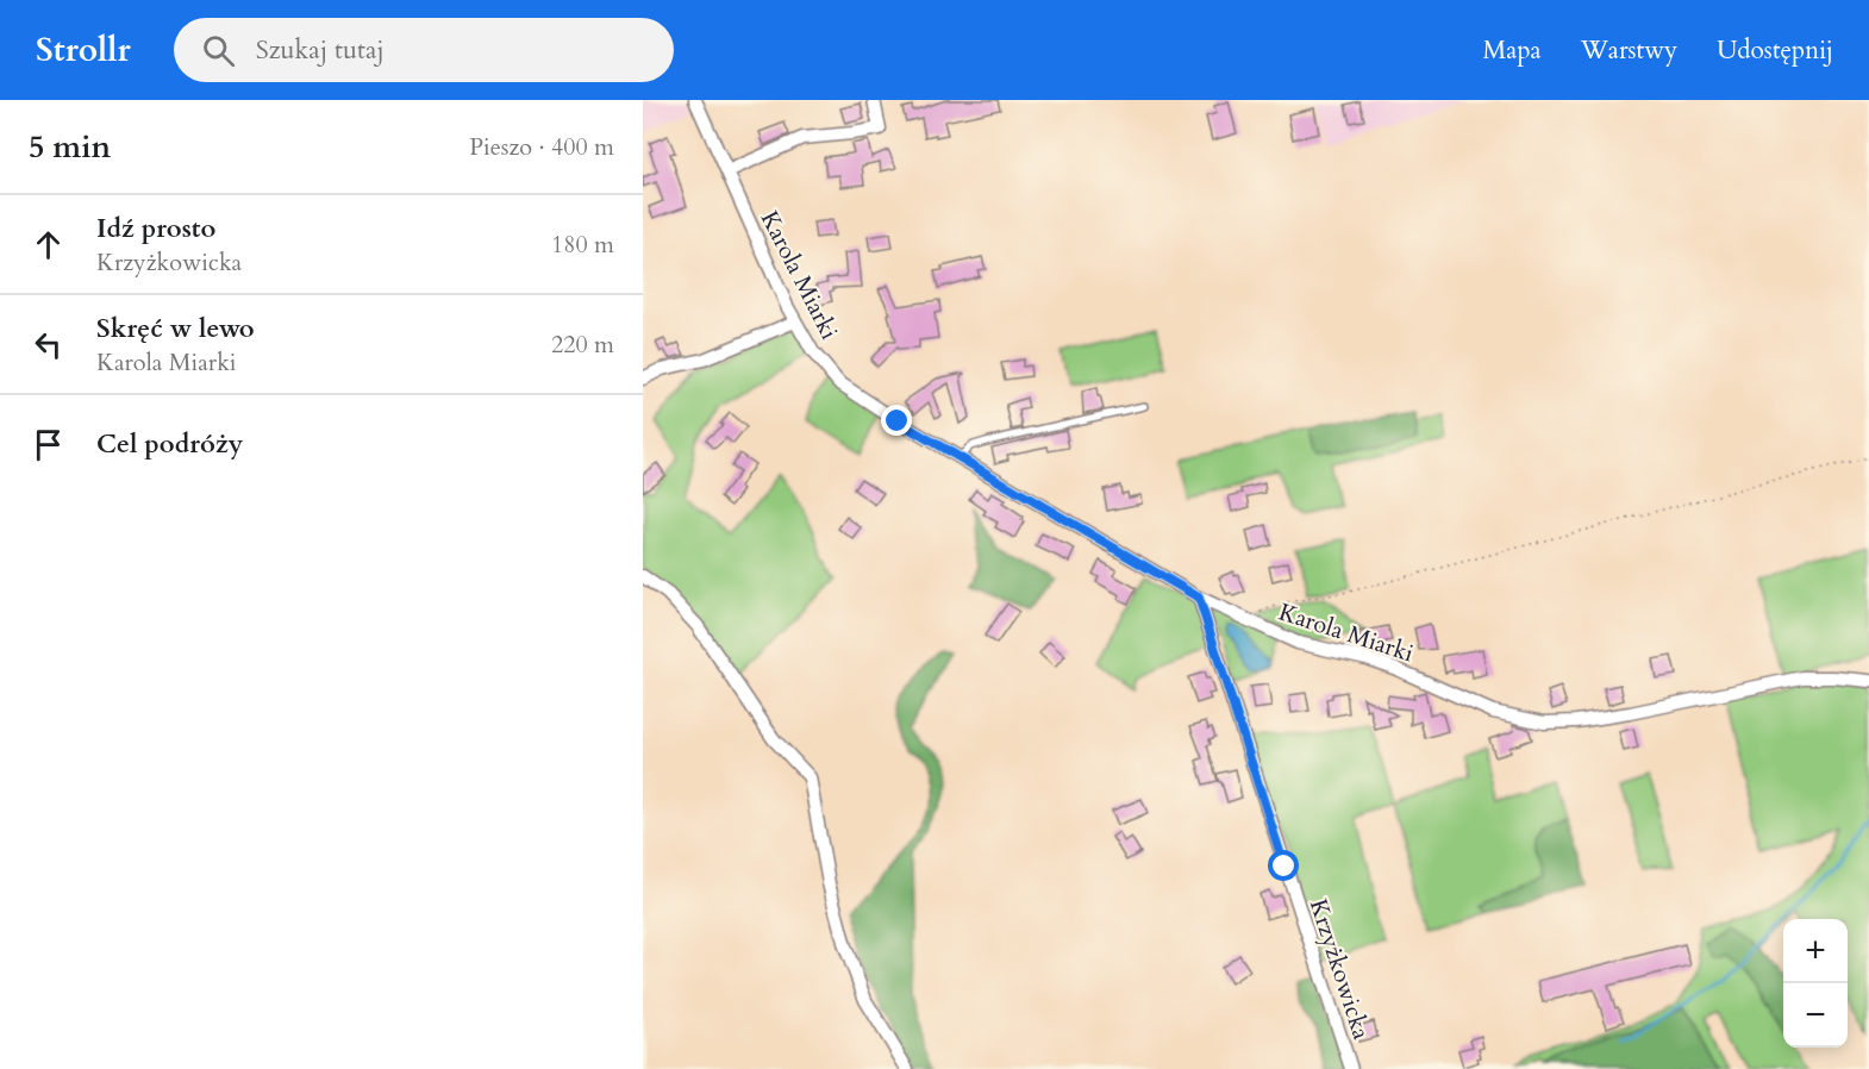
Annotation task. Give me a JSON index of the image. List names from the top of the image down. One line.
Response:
{"streets":{"street":["Karola Miarki","Krzyżkowicka"]},"crossings":[["Karola Miarki","Krzyżkowicka"]],"page":{"header":"Strollr","search":"Szukaj tutaj","nav":["Mapa","Warstwy","Udostępnij"],"heading":["5 min","Pieszo · 400 m"],"list":[["Idź prosto","Krzyżkowicka","180 m"],["Skręć w lewo","Karola Miarki","220 m"],"Cel podróży"],"map_buttons":["+","−"]}}
